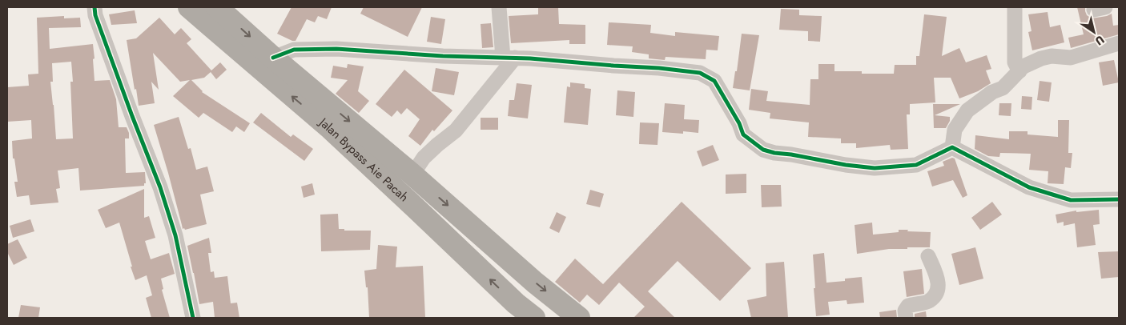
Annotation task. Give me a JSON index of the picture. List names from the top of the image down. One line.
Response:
{"streets":{"highway":["Jalan Bypass Aie Pacah"]},"north":"bottom right"}
